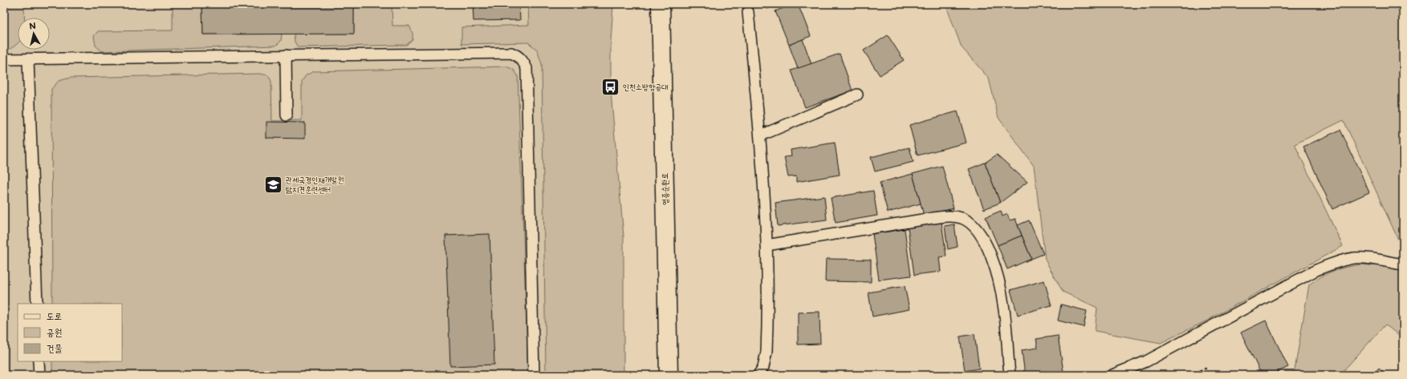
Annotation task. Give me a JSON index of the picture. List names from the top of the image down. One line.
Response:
{"streets":{"main road":["영종순환로"]},"places":{"bus stop":["인천소방항공대"],"school or university":["관세국경인재개발원 탐지견훈련센터"]},"legend":["도로","공원","건물"],"north":"top"}
